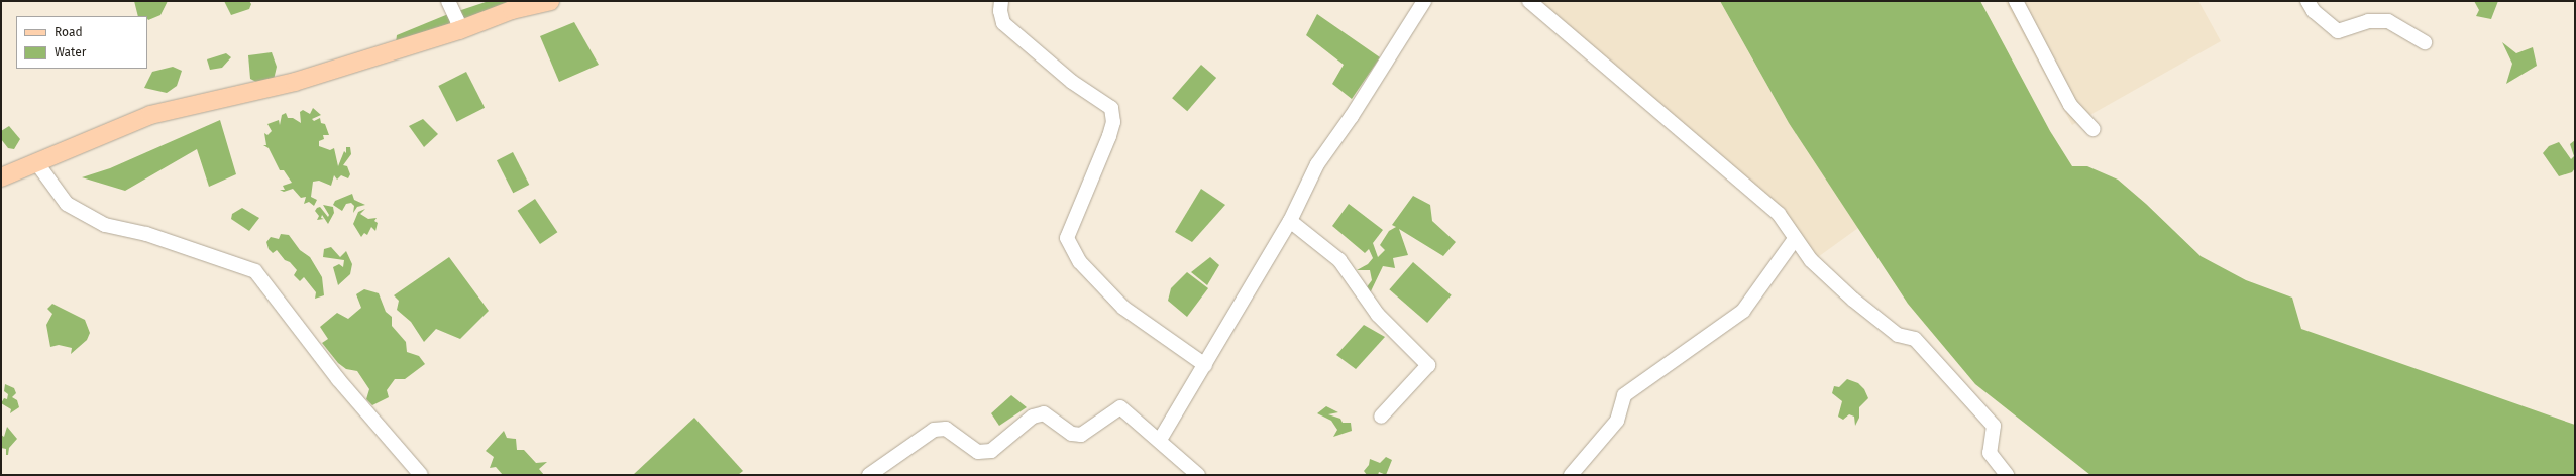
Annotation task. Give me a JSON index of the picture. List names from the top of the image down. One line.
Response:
{"legend":["Road","Water"]}
